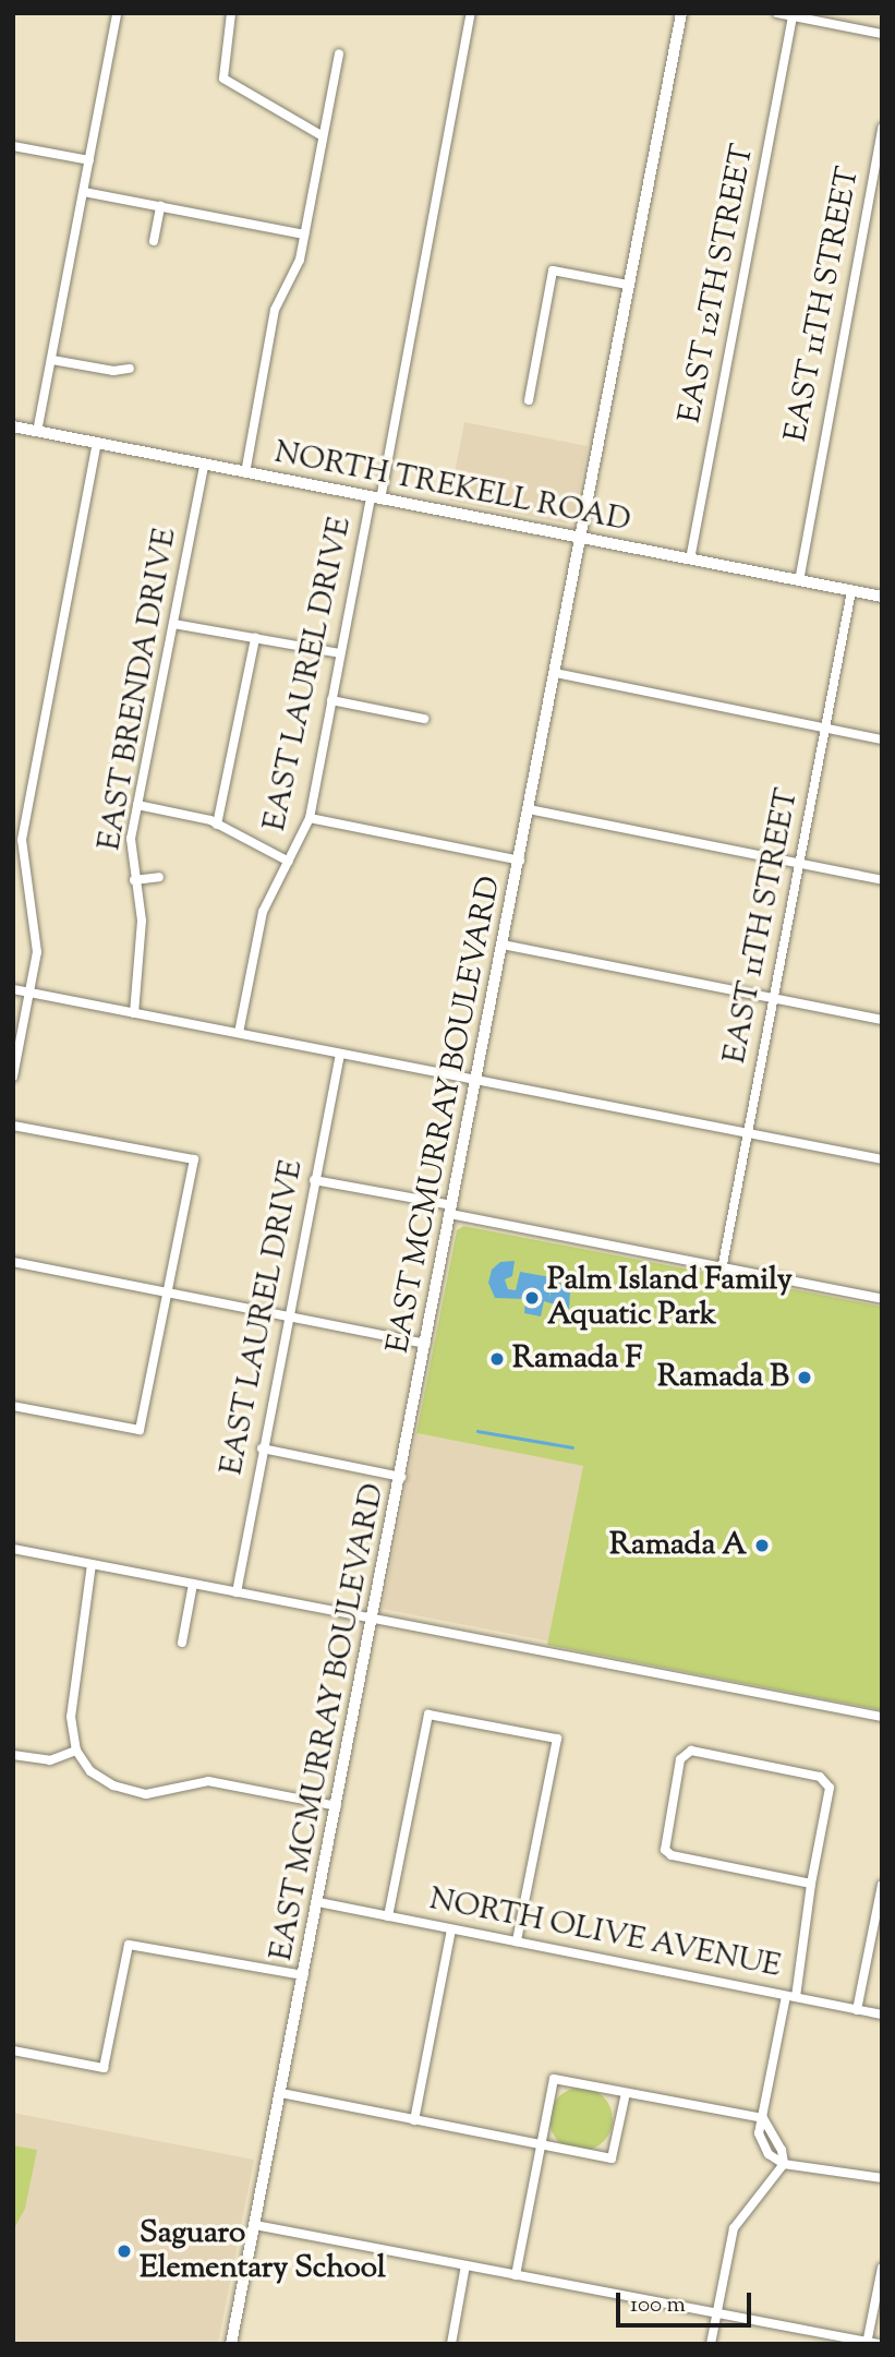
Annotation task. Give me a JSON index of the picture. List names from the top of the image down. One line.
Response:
{"streets":{"main road":["NORTH TREKELL ROAD"],"street":["EAST 12TH STREET","EAST 11TH STREET","EAST LAUREL DRIVE","EAST BRENDA DRIVE","EAST MCMURRAY BOULEVARD","NORTH OLIVE AVENUE"]},"crossings":[["EAST 12TH STREET","NORTH TREKELL ROAD"],["EAST 11TH STREET","NORTH TREKELL ROAD"],["NORTH TREKELL ROAD","EAST LAUREL DRIVE"],["NORTH TREKELL ROAD","EAST BRENDA DRIVE"],["NORTH TREKELL ROAD","EAST MCMURRAY BOULEVARD"],["EAST MCMURRAY BOULEVARD","NORTH OLIVE AVENUE"]],"places":["Palm Island Family Aquatic Park","Ramada F","Ramada B","Ramada A","Saguaro Elementary School"],"scale_bar":"100 m"}
